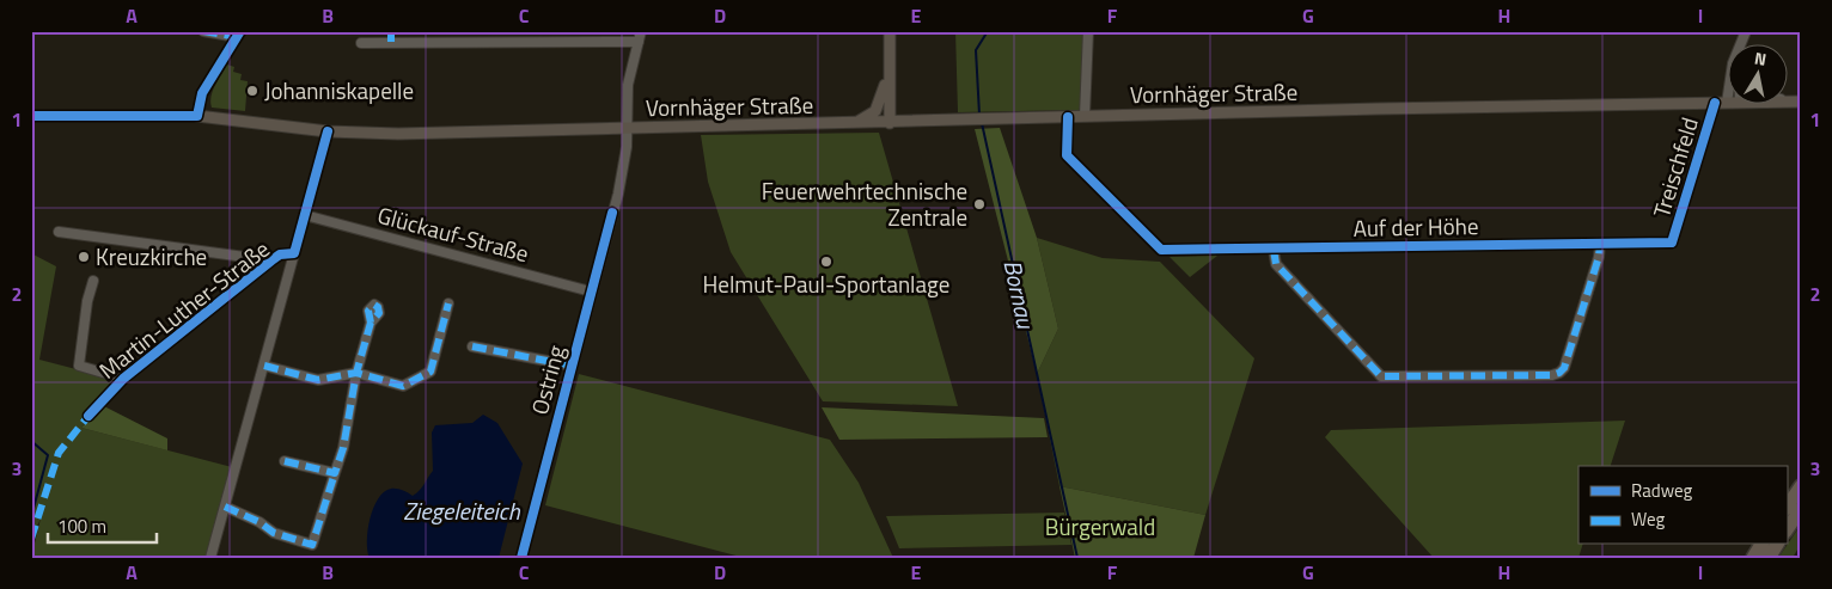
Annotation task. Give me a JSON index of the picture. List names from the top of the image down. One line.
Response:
{"streets":{"main road":["Vornhäger Straße"],"street":["Treischfeld","Auf der Höhe","Glückauf-Straße","Martin-Luther-Straße","Ostring"]},"crossings":[["Vornhäger Straße","Treischfeld"],["Vornhäger Straße","Auf der Höhe"],["Vornhäger Straße","Martin-Luther-Straße"],["Vornhäger Straße","Ostring"],["Treischfeld","Auf der Höhe"],["Glückauf-Straße","Martin-Luther-Straße"],["Glückauf-Straße","Ostring"]],"water":["Bornau","Ziegeleiteich"],"parks":["Bürgerwald"],"places":["Johanniskapelle","Feuerwehrtechnische Zentrale","Kreuzkirche","Helmut-Paul-Sportanlage"],"legend":["Radweg","Weg"],"scale_bar":"100 m","north":"top","grid":{"columns":["A","B","C","D","E","F","G","H","I"],"rows":["1","2","3"]}}
